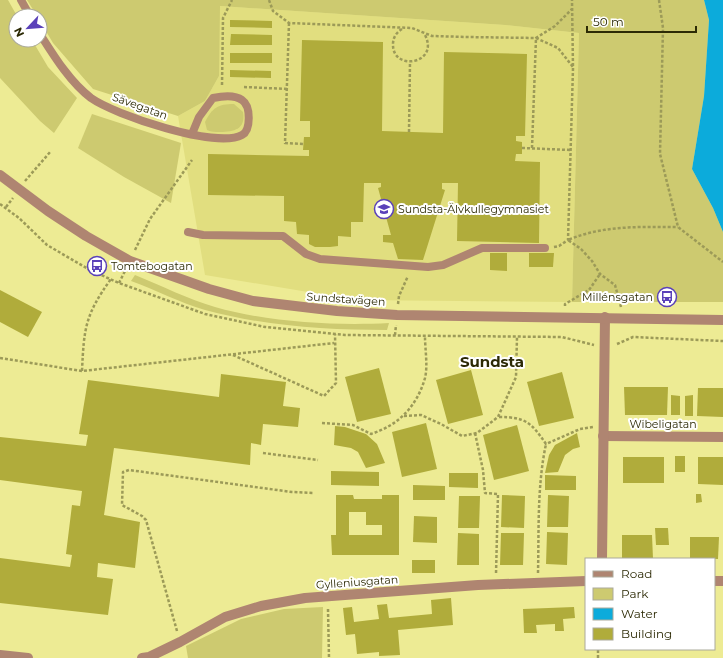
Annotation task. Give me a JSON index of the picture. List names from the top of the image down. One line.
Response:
{"streets":{"street":["Sundstavägen","Wibeligatan","Gylleniusgatan"],"lane":["Sävegatan"]},"districts":["Sundsta"],"places":{"school or university":["Sundsta-Älvkullegymnasiet"],"bus stop":["Tomtebogatan","Millénsgatan"]},"legend":["Road","Park","Water","Building"],"scale_bar":"50 m","north":"bottom left"}
